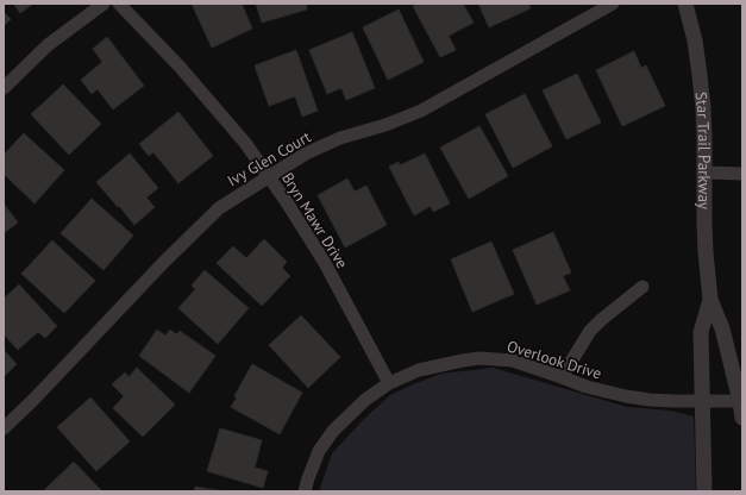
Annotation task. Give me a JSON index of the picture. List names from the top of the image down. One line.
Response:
{"streets":{"street":["Star Trail Parkway","Ivy Glen Court","Bryn Mawr Drive","Overlook Drive"]},"crossings":[["Star Trail Parkway","Overlook Drive"],["Ivy Glen Court","Bryn Mawr Drive"],["Bryn Mawr Drive","Overlook Drive"]]}
